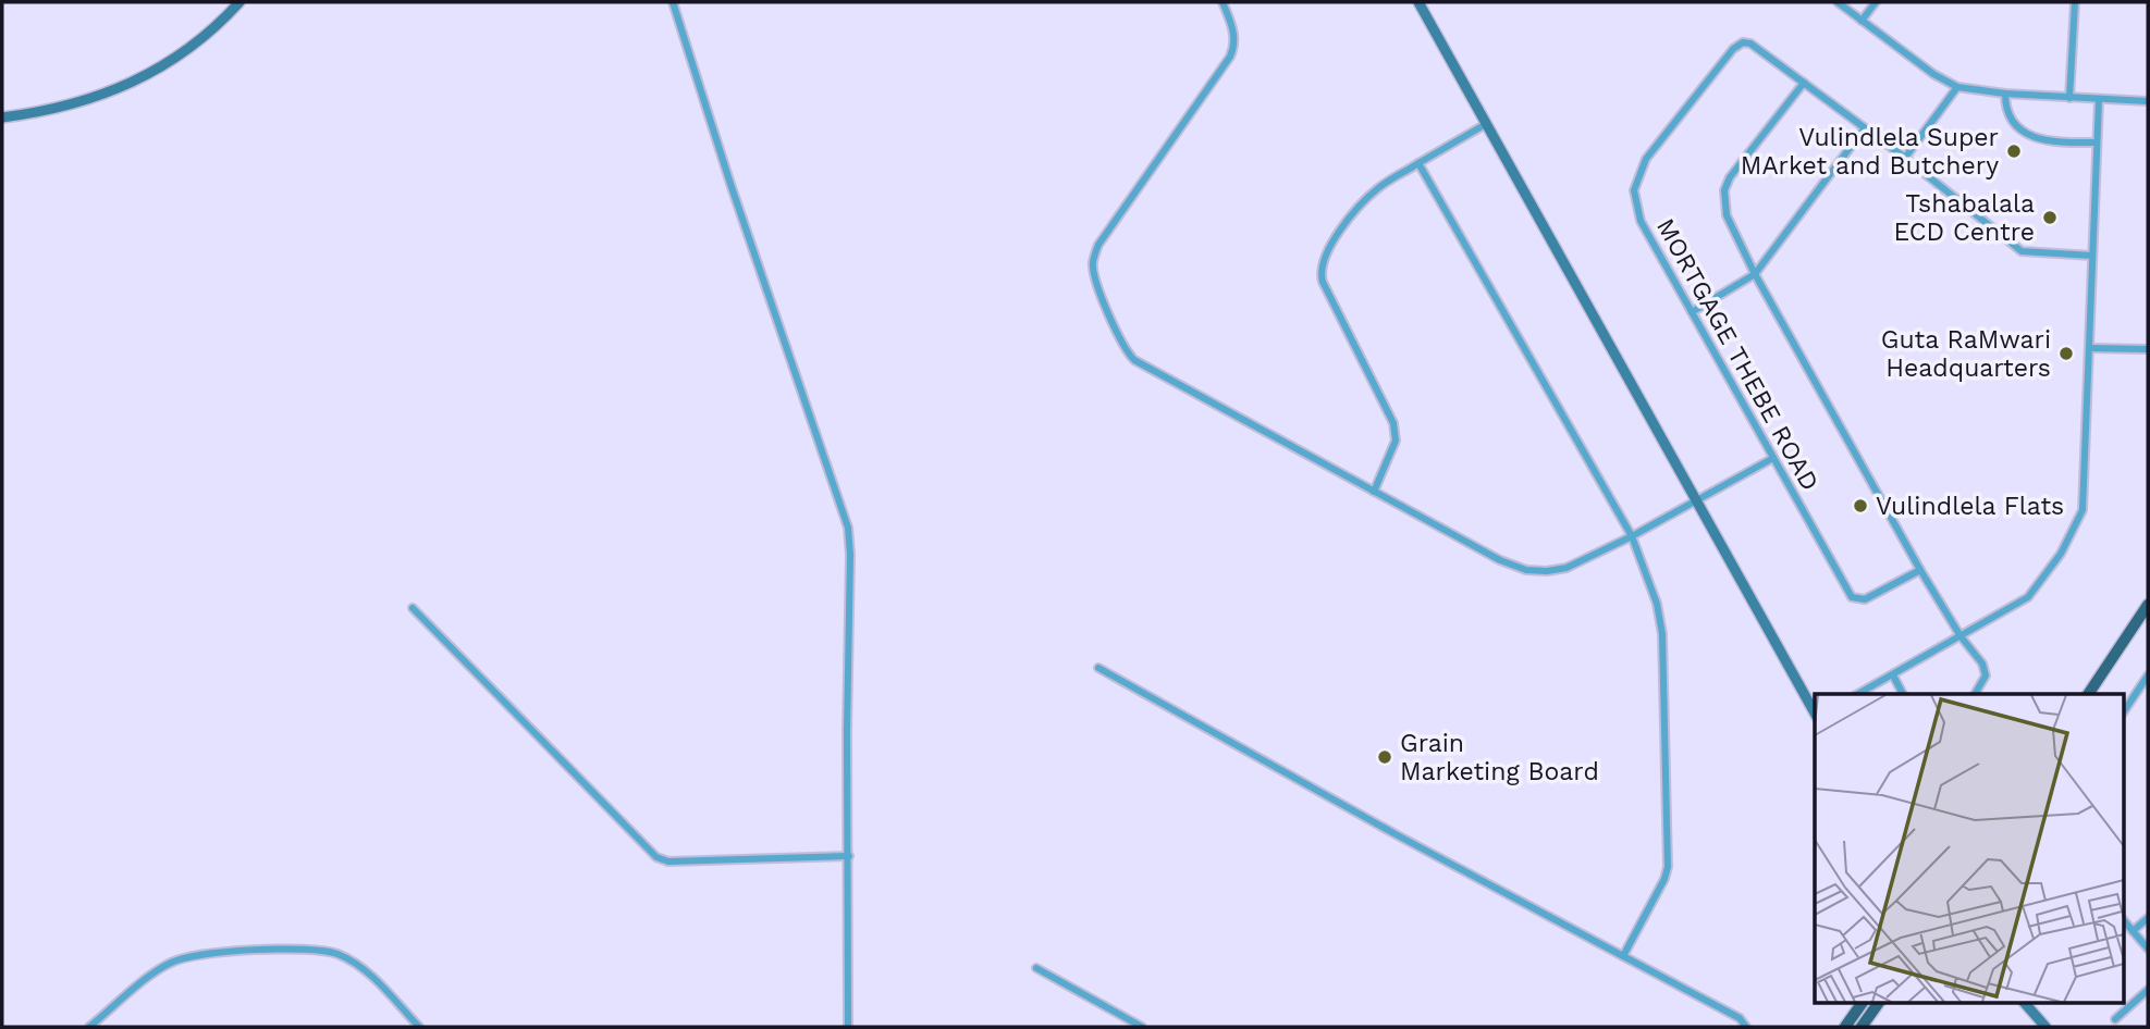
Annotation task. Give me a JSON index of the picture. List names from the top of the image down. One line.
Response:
{"streets":{"street":["MORTGAGE THEBE ROAD"]},"places":["Vulindlela Super MArket and Butchery","Tshabalala ECD Centre","Guta RaMwari Headquarters","Vulindlela Flats","Grain Marketing Board"]}
